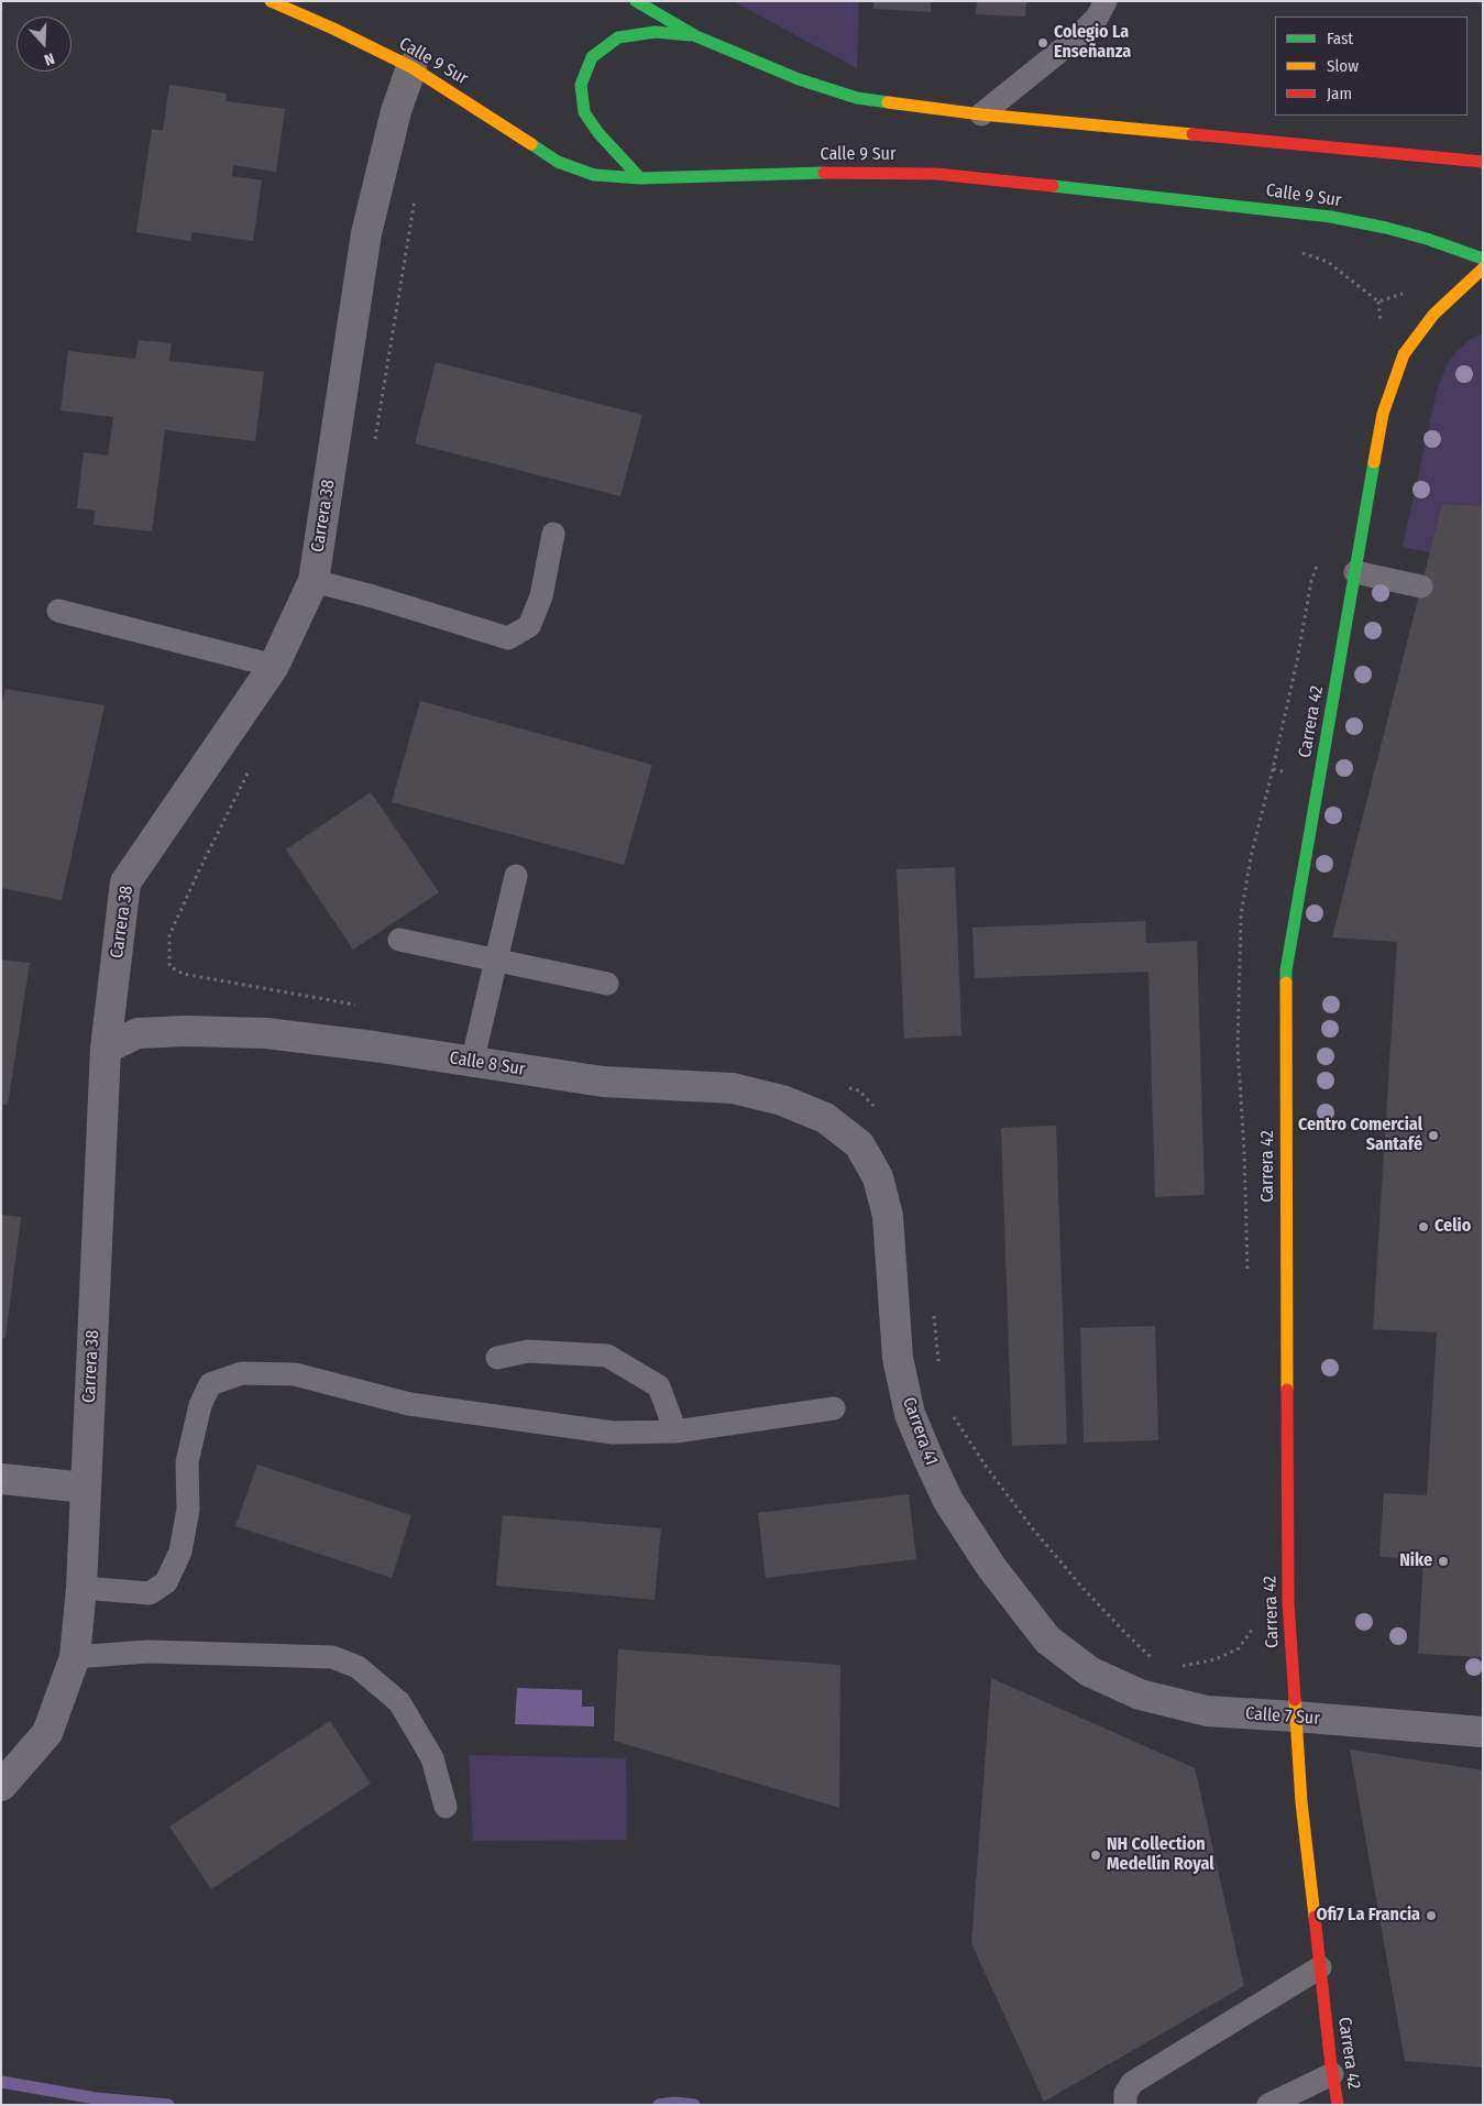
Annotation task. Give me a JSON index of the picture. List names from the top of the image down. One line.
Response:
{"streets":{"main road":["Calle 9 Sur","Carrera 42"],"street":["Carrera 38","Calle 8 Sur","Carrera 41","Calle 7 Sur"]},"crossings":[["Calle 9 Sur","Carrera 38"],["Carrera 38","Calle 8 Sur"],["Carrera 42","Calle 7 Sur"],["Calle 8 Sur","Carrera 41"],["Carrera 41","Calle 7 Sur"]],"places":["Colegio La Enseñanza","Centro Comercial Santafé","Celio","Nike","NH Collection Medellín Royal","Ofi7 La Francia"],"legend":["Fast","Slow","Jam"],"north":"bottom"}
